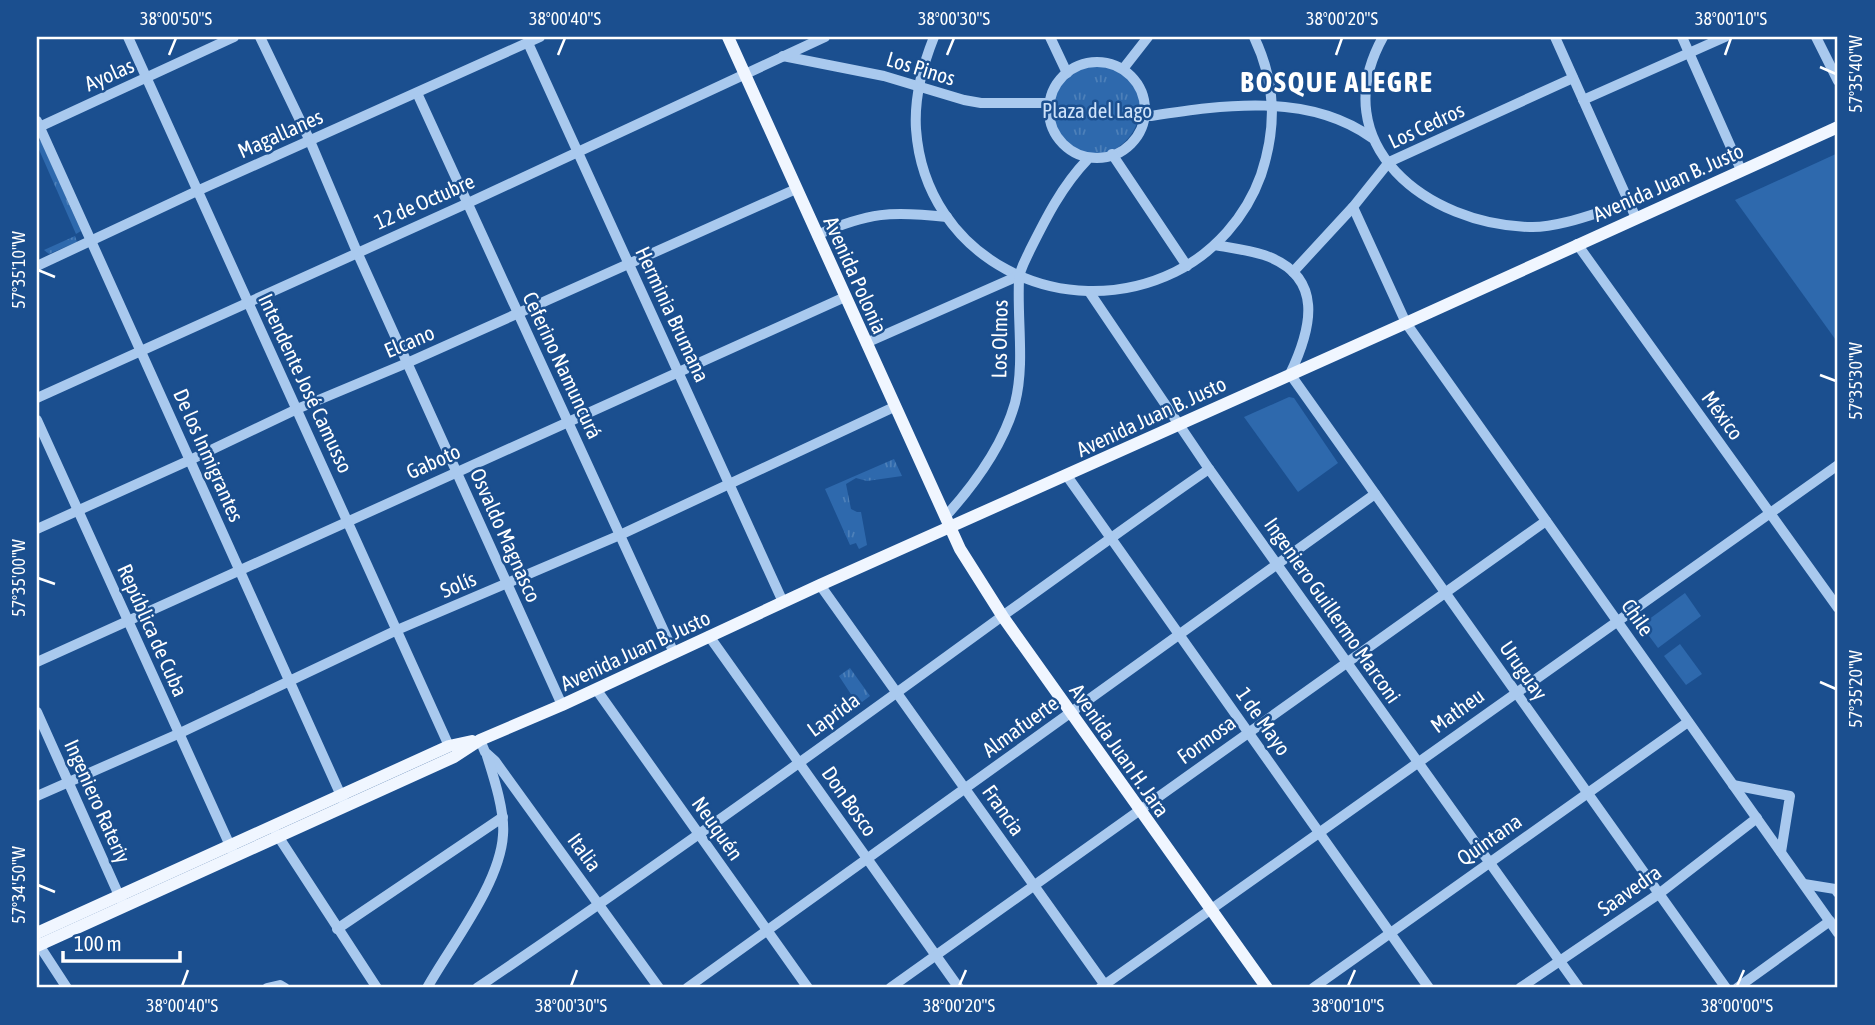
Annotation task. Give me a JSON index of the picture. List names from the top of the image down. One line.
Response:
{"streets":{"main road":["Avenida Juan B. Justo","Avenida Polonia","Avenida Juan H. Jara"],"street":["Los Pinos","Ayolas","Los Cedros","Magallanes","12 de Octubre","Herminia Brumana","Los Olmos","Elcano","Ceferino Namuncurá","Intendente José Camusso","México","De los Inmigrantes","Gaboto","Osvaldo Magnasco","Solís","Ingeniero Guillermo Marconi","Chile","República de Cuba","Uruguay","Matheu","Laprida","1 de Mayo","Almafuerte","Formosa","Ingeniero Rateriy","Don Bosco","Francia","Neuquén","Quintana","Italia","Saavedra"]},"crossings":[["Los Pinos","12 de Octubre"],["Los Pinos","Los Olmos"],["Ayolas","Intendente José Camusso"],["Ayolas","De los Inmigrantes"],["Los Cedros","Chile"],["Magallanes","Herminia Brumana"],["Magallanes","Ceferino Namuncurá"],["Magallanes","Intendente José Camusso"],["Magallanes","De los Inmigrantes"],["Magallanes","Osvaldo Magnasco"],["Avenida Juan B. Justo","Avenida Polonia"],["Avenida Juan B. Justo","Herminia Brumana"],["Avenida Juan B. Justo","Los Olmos"],["Avenida Juan B. Justo","Ceferino Namuncurá"],["Avenida Juan B. Justo","Intendente José Camusso"],["Avenida Juan B. Justo","México"],["Avenida Juan B. Justo","De los Inmigrantes"],["Avenida Juan B. Justo","Osvaldo Magnasco"],["Avenida Juan B. Justo","Ingeniero Guillermo Marconi"],["Avenida Juan B. Justo","Chile"],["Avenida Juan B. Justo","República de Cuba"],["Avenida Juan B. Justo","Uruguay"],["Avenida Juan B. Justo","1 de Mayo"],["Avenida Juan B. Justo","Avenida Juan H. Jara"],["Avenida Juan B. Justo","Ingeniero Rateriy"],["Avenida Juan B. Justo","Don Bosco"],["Avenida Juan B. Justo","Francia"],["Avenida Juan B. Justo","Neuquén"],["Avenida Juan B. Justo","Italia"],["12 de Octubre","Avenida Polonia"],["12 de Octubre","Herminia Brumana"],["12 de Octubre","Ceferino Namuncurá"],["12 de Octubre","Intendente José Camusso"],["12 de Octubre","De los Inmigrantes"],["12 de Octubre","Osvaldo Magnasco"],["Avenida Polonia","Los Olmos"],["Avenida Polonia","Elcano"],["Avenida Polonia","Gaboto"],["Avenida Polonia","Solís"],["Avenida Polonia","Avenida Juan H. Jara"],["Herminia Brumana","Elcano"],["Herminia Brumana","Gaboto"],["Herminia Brumana","Solís"],["Los Olmos","Avenida Juan H. Jara"],["Elcano","Ceferino Namuncurá"],["Elcano","Intendente José Camusso"],["Elcano","De los Inmigrantes"],["Elcano","Osvaldo Magnasco"],["Elcano","República de Cuba"],["Ceferino Namuncurá","Gaboto"],["Ceferino Namuncurá","Solís"],["Intendente José Camusso","Gaboto"],["Intendente José Camusso","Solís"],["México","Matheu"],["De los Inmigrantes","Gaboto"],["De los Inmigrantes","Solís"],["Gaboto","Osvaldo Magnasco"],["Gaboto","República de Cuba"],["Osvaldo Magnasco","Solís"],["Solís","República de Cuba"],["Solís","Ingeniero Rateriy"],["Ingeniero Guillermo Marconi","Matheu"],["Ingeniero Guillermo Marconi","Laprida"],["Ingeniero Guillermo Marconi","Almafuerte"],["Ingeniero Guillermo Marconi","Formosa"],["Ingeniero Guillermo Marconi","Quintana"],["Ingeniero Guillermo Marconi","Saavedra"],["Chile","Matheu"],["Chile","Formosa"],["Chile","Quintana"],["Chile","Saavedra"],["Uruguay","Matheu"],["Uruguay","Almafuerte"],["Uruguay","Formosa"],["Uruguay","Quintana"],["Uruguay","Saavedra"],["Matheu","1 de Mayo"],["Matheu","Avenida Juan H. Jara"],["Matheu","Francia"],["Laprida","1 de Mayo"],["Laprida","Avenida Juan H. Jara"],["Laprida","Don Bosco"],["Laprida","Francia"],["Laprida","Neuquén"],["Laprida","Italia"],["1 de Mayo","Almafuerte"],["1 de Mayo","Formosa"],["1 de Mayo","Quintana"],["Almafuerte","Avenida Juan H. Jara"],["Almafuerte","Don Bosco"],["Almafuerte","Francia"],["Almafuerte","Neuquén"],["Formosa","Avenida Juan H. Jara"],["Formosa","Don Bosco"],["Formosa","Francia"]],"districts":["BOSQUE ALEGRE"],"parks":["Plaza del Lago"],"scale_bar":"100 m","coordinates":["38°00'50\"S","38°00'40\"S","38°00'30\"S","38°00'20\"S","38°00'10\"S","57°35'40\"W","57°35'10\"W","57°35'30\"W","57°35'00\"W","57°35'20\"W","57°34'50\"W","38°00'00\"S"]}
